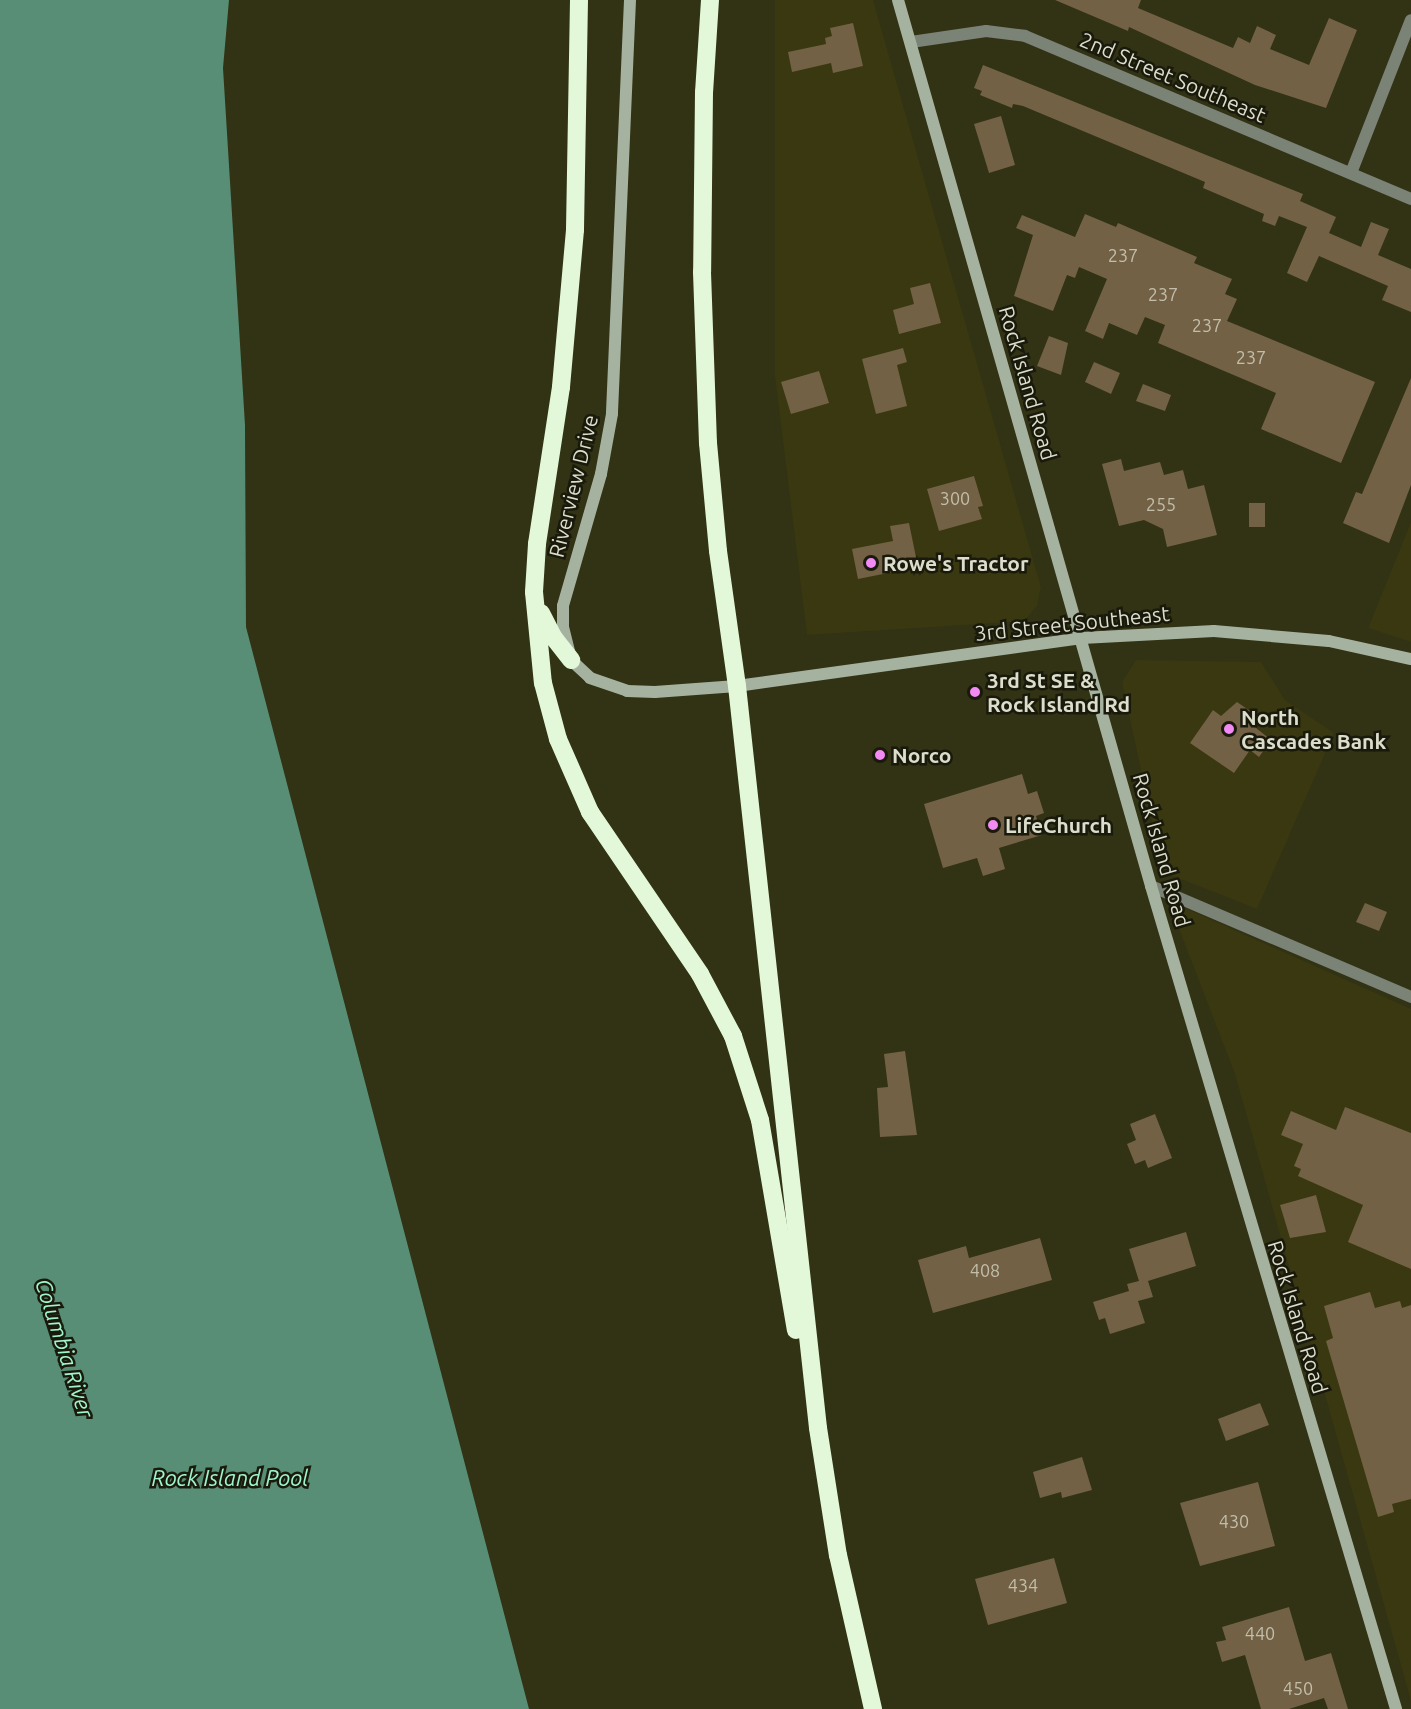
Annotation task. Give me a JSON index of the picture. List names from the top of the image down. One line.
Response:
{"streets":{"main road":["Rock Island Road","Riverview Drive","3rd Street Southeast"],"street":["2nd Street Southeast"]},"crossings":[["2nd Street Southeast","Rock Island Road"],["Rock Island Road","3rd Street Southeast"]],"water":["Columbia River","Rock Island Pool"],"places":["Rowe's Tractor","3rd St SE & Rock Island Rd","North Cascades Bank","Norco","LifeChurch"],"house_numbers":["237","237","237","237","300","255","408","430","434","440","450"]}
